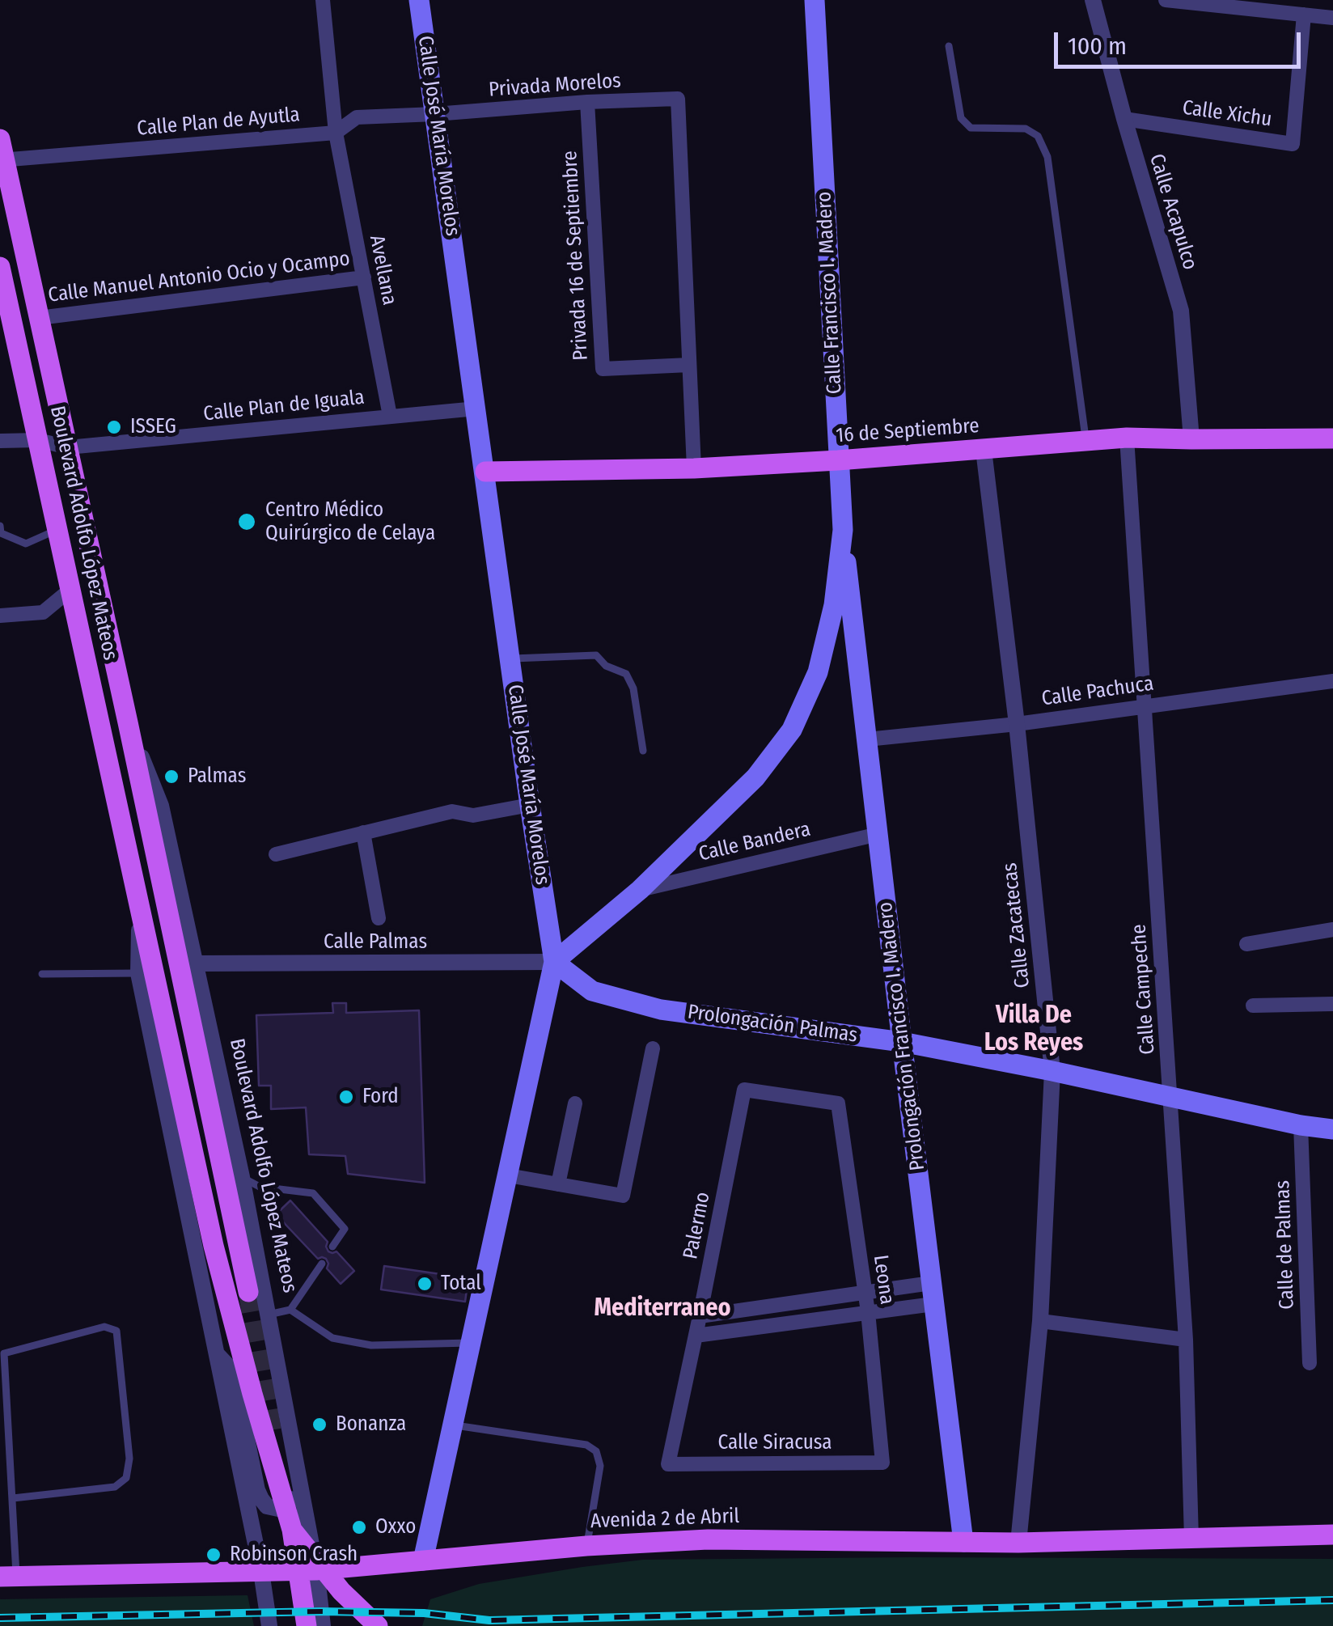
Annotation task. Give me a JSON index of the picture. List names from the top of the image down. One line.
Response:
{"streets":{"main road":["Calle José María Morelos","Calle Francisco I. Madero","16 de Septiembre","Boulevard Adolfo López Mateos","Prolongación Palmas","Prolongación Francisco I. Madero","Avenida 2 de Abril"],"street":["Privada Morelos","Calle Xichu","Calle Plan de Ayutla","Calle Acapulco","Privada 16 de Septiembre","Avellana","Calle Manuel Antonio Ocio y Ocampo","Calle Plan de Iguala","Calle Pachuca","Calle Bandera","Calle Zacatecas","Calle Palmas","Calle Campeche","Palermo","Calle de Palmas","Leona","Calle Siracusa"]},"crossings":[["Privada Morelos","Calle Plan de Ayutla"],["Privada Morelos","Calle José María Morelos"],["Privada Morelos","Privada 16 de Septiembre"],["Calle Xichu","Calle Acapulco"],["Calle Plan de Ayutla","Calle José María Morelos"],["Calle Plan de Ayutla","Avellana"],["Calle Plan de Ayutla","Boulevard Adolfo López Mateos"],["Calle José María Morelos","Calle Francisco I. Madero"],["Calle José María Morelos","Calle Plan de Iguala"],["Calle José María Morelos","16 de Septiembre"],["Calle José María Morelos","Calle Palmas"],["Calle José María Morelos","Prolongación Palmas"],["Calle José María Morelos","Avenida 2 de Abril"],["Calle Acapulco","16 de Septiembre"],["Avellana","Calle Manuel Antonio Ocio y Ocampo"],["Avellana","Calle Plan de Iguala"],["Calle Manuel Antonio Ocio y Ocampo","Boulevard Adolfo López Mateos"],["Calle Francisco I. Madero","16 de Septiembre"],["Calle Francisco I. Madero","Calle Bandera"],["Calle Francisco I. Madero","Calle Palmas"],["Calle Francisco I. Madero","Prolongación Palmas"],["Calle Francisco I. Madero","Prolongación Francisco I. Madero"],["Calle Plan de Iguala","Boulevard Adolfo López Mateos"],["16 de Septiembre","Calle Zacatecas"],["16 de Septiembre","Calle Campeche"],["Boulevard Adolfo López Mateos","Calle Palmas"],["Boulevard Adolfo López Mateos","Avenida 2 de Abril"],["Calle Pachuca","Calle Zacatecas"],["Calle Pachuca","Calle Campeche"],["Calle Pachuca","Prolongación Francisco I. Madero"],["Calle Bandera","Prolongación Francisco I. Madero"],["Calle Zacatecas","Prolongación Palmas"],["Calle Zacatecas","Avenida 2 de Abril"],["Calle Palmas","Prolongación Palmas"],["Calle Campeche","Prolongación Palmas"],["Calle Campeche","Avenida 2 de Abril"],["Prolongación Palmas","Prolongación Francisco I. Madero"],["Prolongación Palmas","Calle de Palmas"],["Prolongación Francisco I. Madero","Avenida 2 de Abril"],["Palermo","Leona"],["Palermo","Calle Siracusa"],["Leona","Calle Siracusa"]],"districts":["Villa De Los Reyes","Mediterraneo"],"places":["ISSEG","Centro Médico Quirúrgico de Celaya","Palmas","Ford","Total","Bonanza","Oxxo","Robinson Crash"],"scale_bar":"100 m"}
